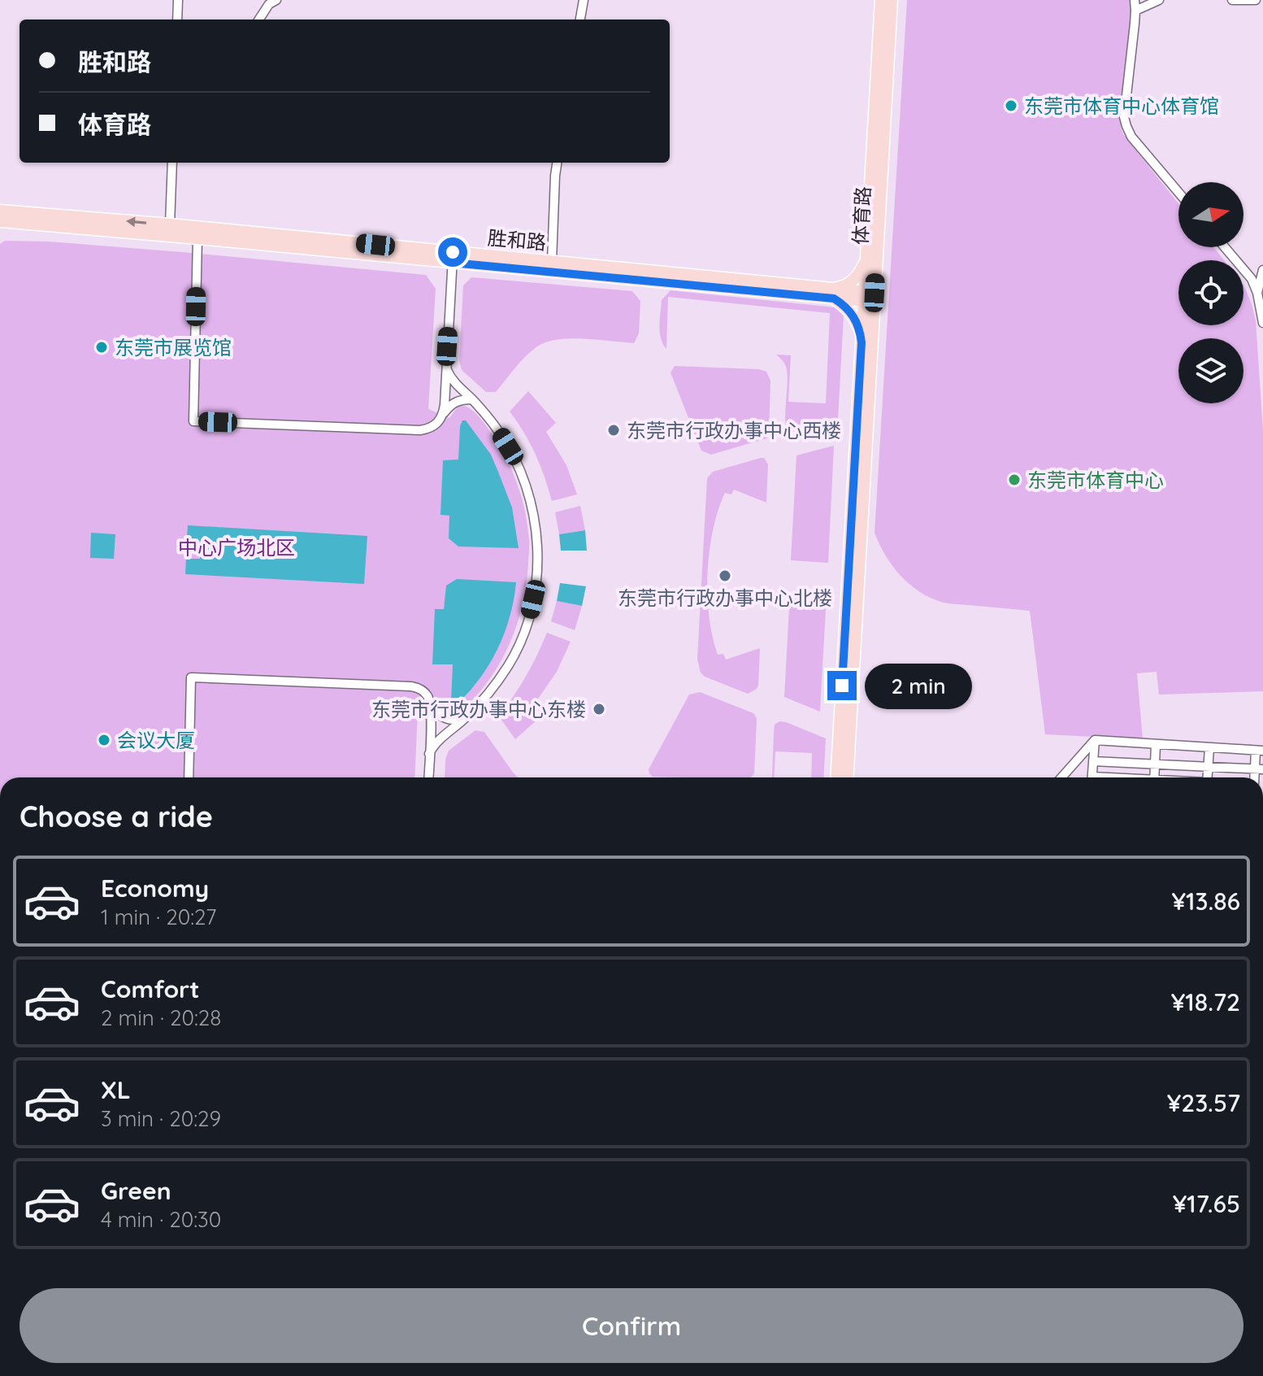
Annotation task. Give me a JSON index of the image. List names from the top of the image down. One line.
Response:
{"streets":{"main road":["体育路","胜和路"]},"crossings":[["体育路","胜和路"]],"parks":["中心广场北区"],"places":["东莞市体育中心体育馆","东莞市展览馆","东莞市行政办事中心西楼","东莞市体育中心","东莞市行政办事中心北楼","东莞市行政办事中心东楼","会议大厦"],"north":"right","page":{"banner":["胜和路","体育路"],"bubble":"2 min","heading":"Choose a ride","list":[{"name":"Economy","note":"1 min · 20:27","value":"¥13.86"},{"name":"Comfort","note":"2 min · 20:28","value":"¥18.72"},{"name":"XL","note":"3 min · 20:29","value":"¥23.57"},{"name":"Green","note":"4 min · 20:30","value":"¥17.65"}],"buttons":"Confirm"}}
